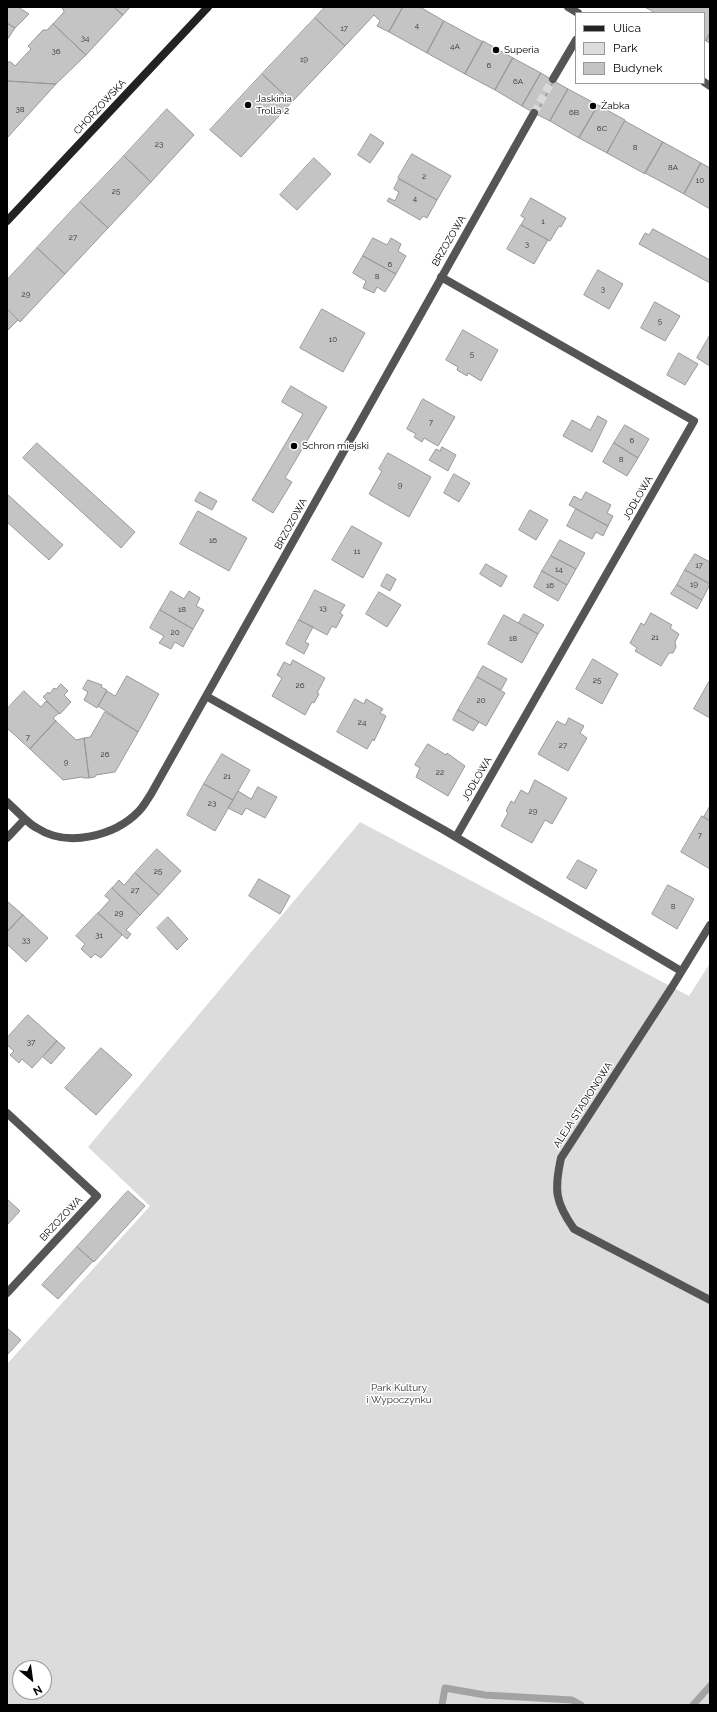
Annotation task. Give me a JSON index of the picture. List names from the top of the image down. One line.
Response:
{"streets":{"main road":["CHORZOWSKA"],"street":["BRZOZOWA","JODŁOWA","ALEJA STADIONOWA"]},"crossings":[["BRZOZOWA","JODŁOWA"]],"parks":["Park Kultury i Wypoczynku"],"places":["Superia","Jaskinia Trolla 2","Żabka","Schron miejski"],"house_numbers":["4","17","34","4A","36","19","6","6A","38","6B","6C","23","8","8A","2","10","25","4","1","27","3","6","8","3","29","5","10","5","7","6","8","9","16","11","17","14","19","16","13","18","20","21","18","25","26","20","24","7","27","26","9","22","21","23","29","7","25","27","8","29","31","33","37"],"legend":["Ulica","Park","Budynek"],"north":"bottom right"}
